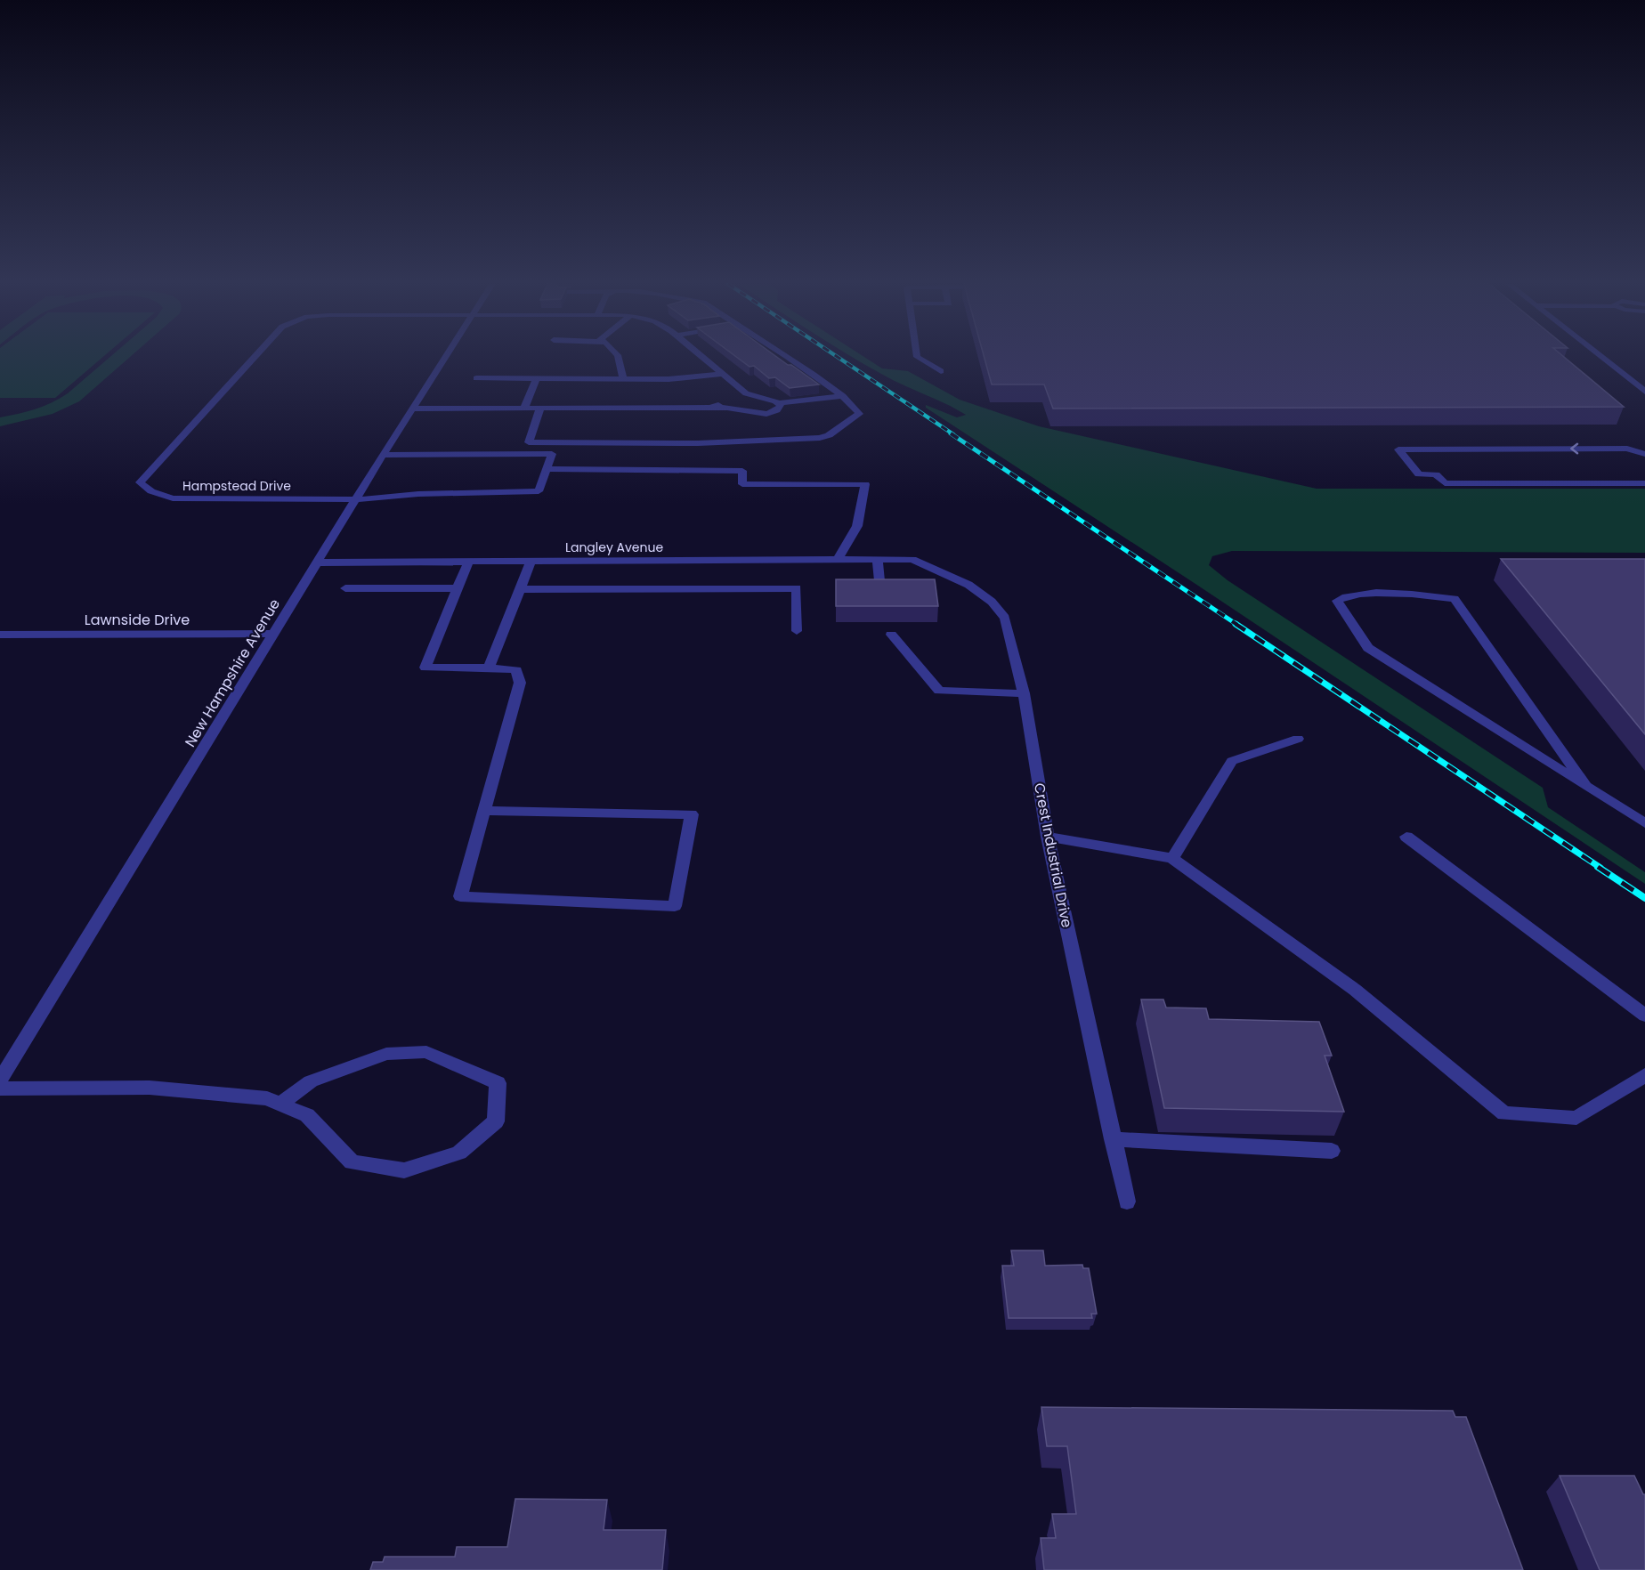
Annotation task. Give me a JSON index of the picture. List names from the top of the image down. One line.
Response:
{"streets":{"street":["Hampstead Drive","Langley Avenue","Lawnside Drive","New Hampshire Avenue","Crest Industrial Drive"]},"crossings":[["Hampstead Drive","New Hampshire Avenue"],["Langley Avenue","New Hampshire Avenue"],["Langley Avenue","Crest Industrial Drive"],["Lawnside Drive","New Hampshire Avenue"]]}
